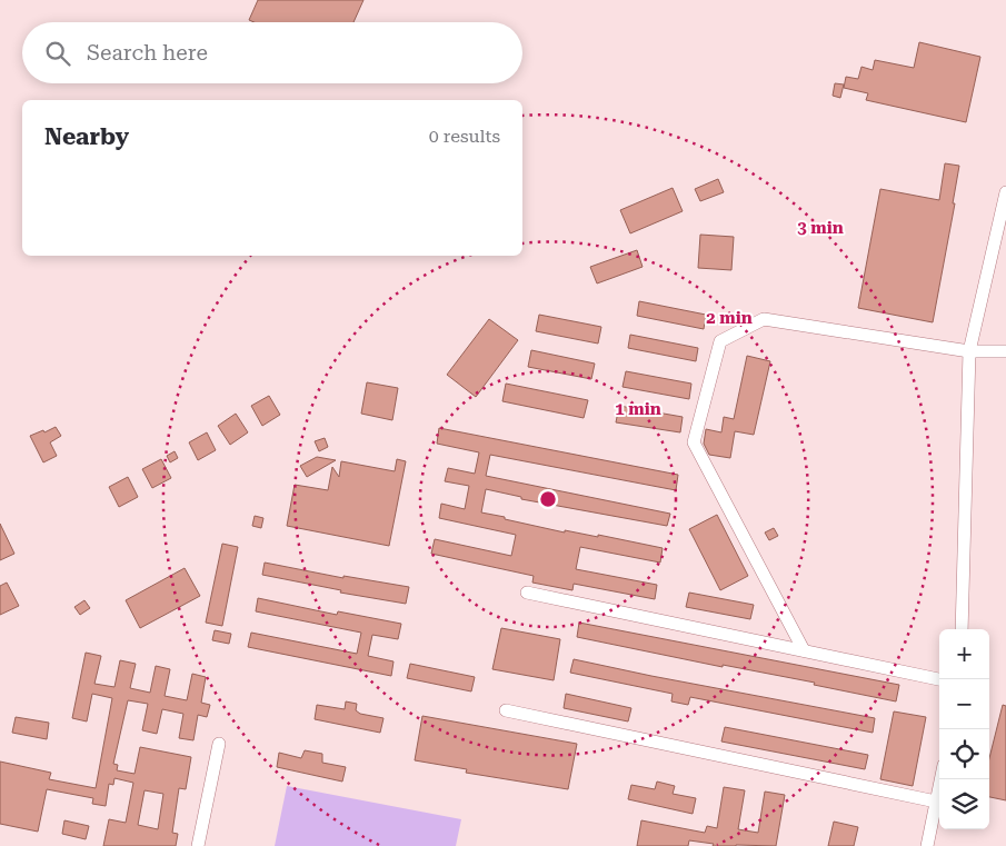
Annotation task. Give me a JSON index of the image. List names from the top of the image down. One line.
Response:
{"page":{"search":"Search here","heading":["Nearby","0 results"],"map_buttons":["+","−"]},"rings":["3 min","2 min","1 min"]}
